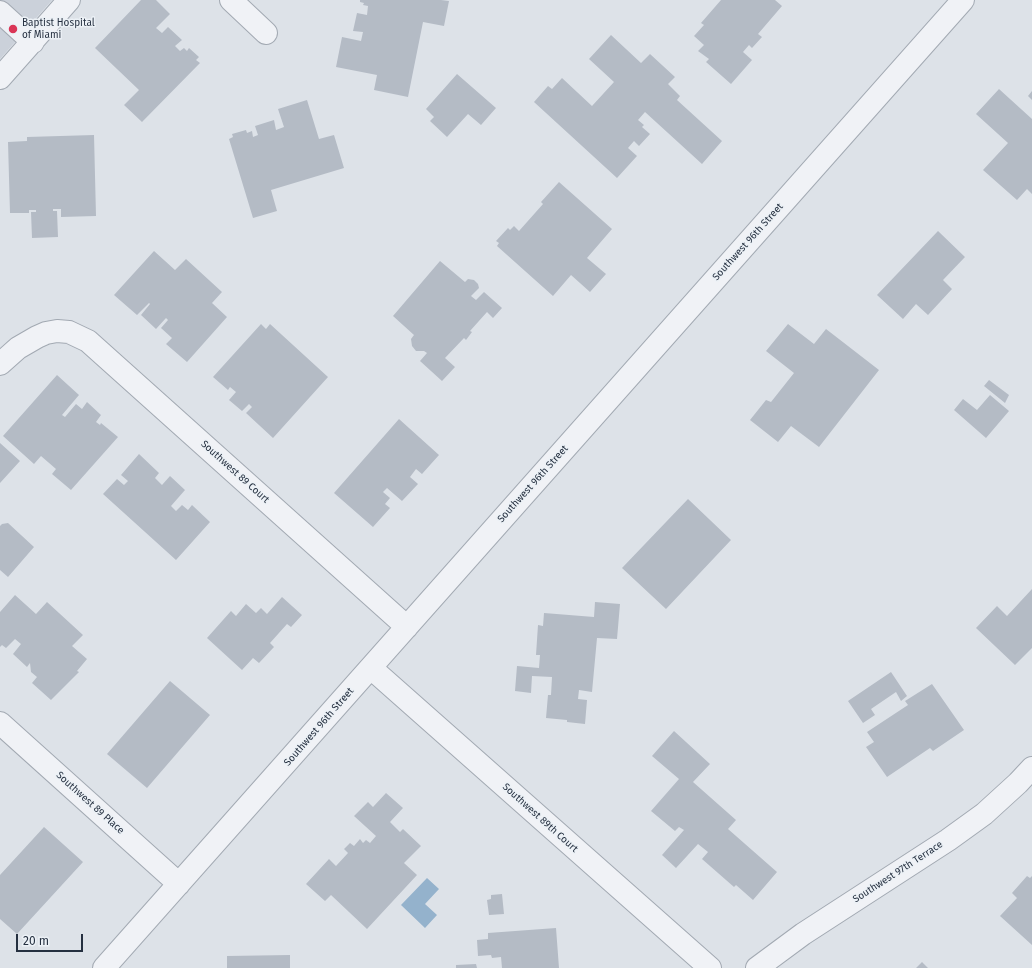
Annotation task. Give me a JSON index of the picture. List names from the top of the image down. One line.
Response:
{"streets":{"street":["Southwest 96th Street","Southwest 89 Court","Southwest 89 Place","Southwest 89th Court","Southwest 97th Terrace"]},"crossings":[["Southwest 96th Street","Southwest 89 Court"],["Southwest 96th Street","Southwest 89 Place"],["Southwest 96th Street","Southwest 89th Court"]],"places":["Baptist Hospital of Miami"],"scale_bar":"20 m"}
